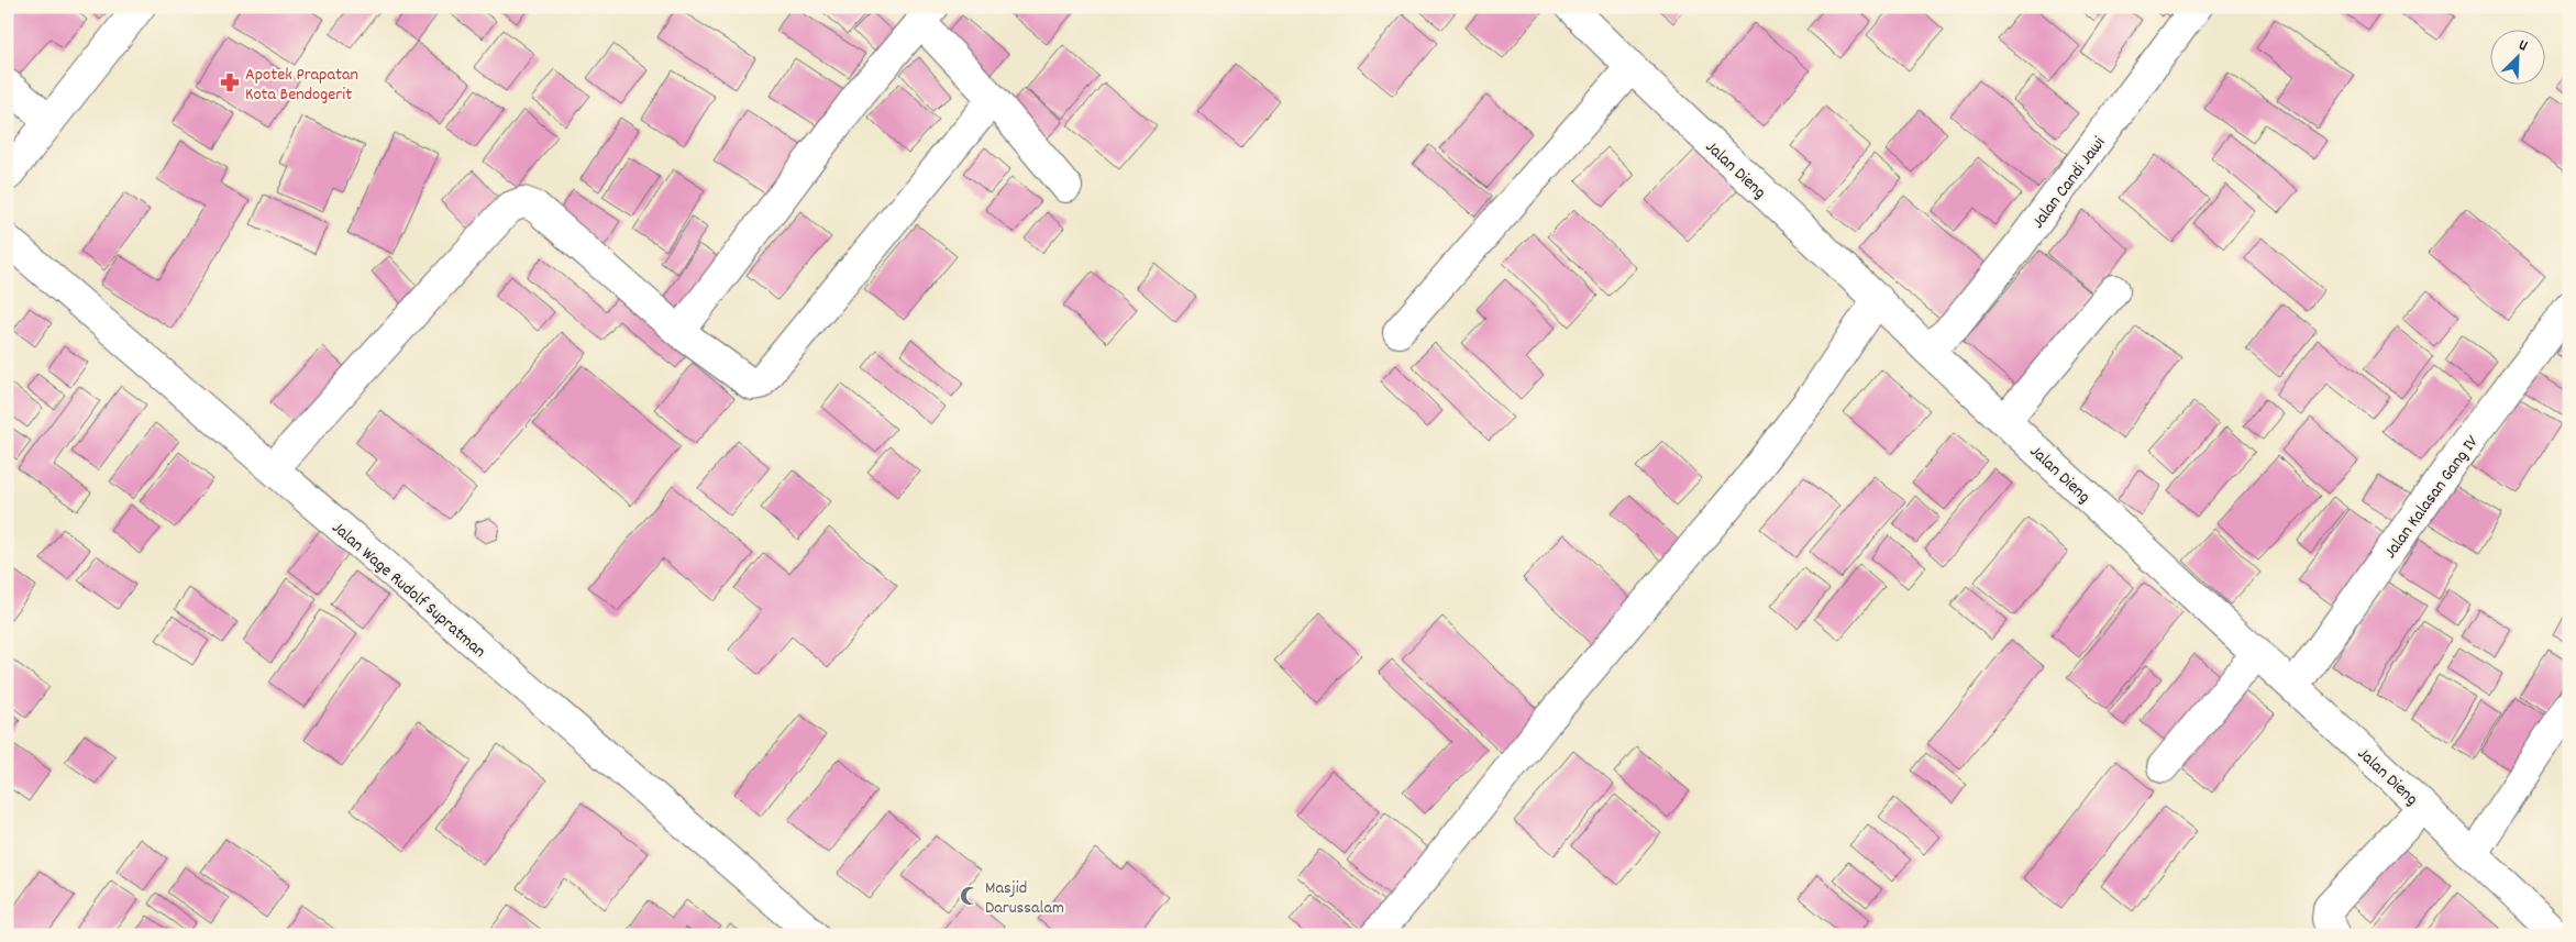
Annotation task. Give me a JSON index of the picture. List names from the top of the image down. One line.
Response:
{"streets":{"street":["Jalan Dieng","Jalan Candi Jawi","Jalan Kalasan Gang IV","Jalan Wage Rudolf Supratman"]},"crossings":[["Jalan Dieng","Jalan Candi Jawi"],["Jalan Dieng","Jalan Kalasan Gang IV"]],"places":{"pharmacy":["Apotek Prapatan Kota Bendogerit"],"mosque":["Masjid Darussalam"]},"north":"top right"}
